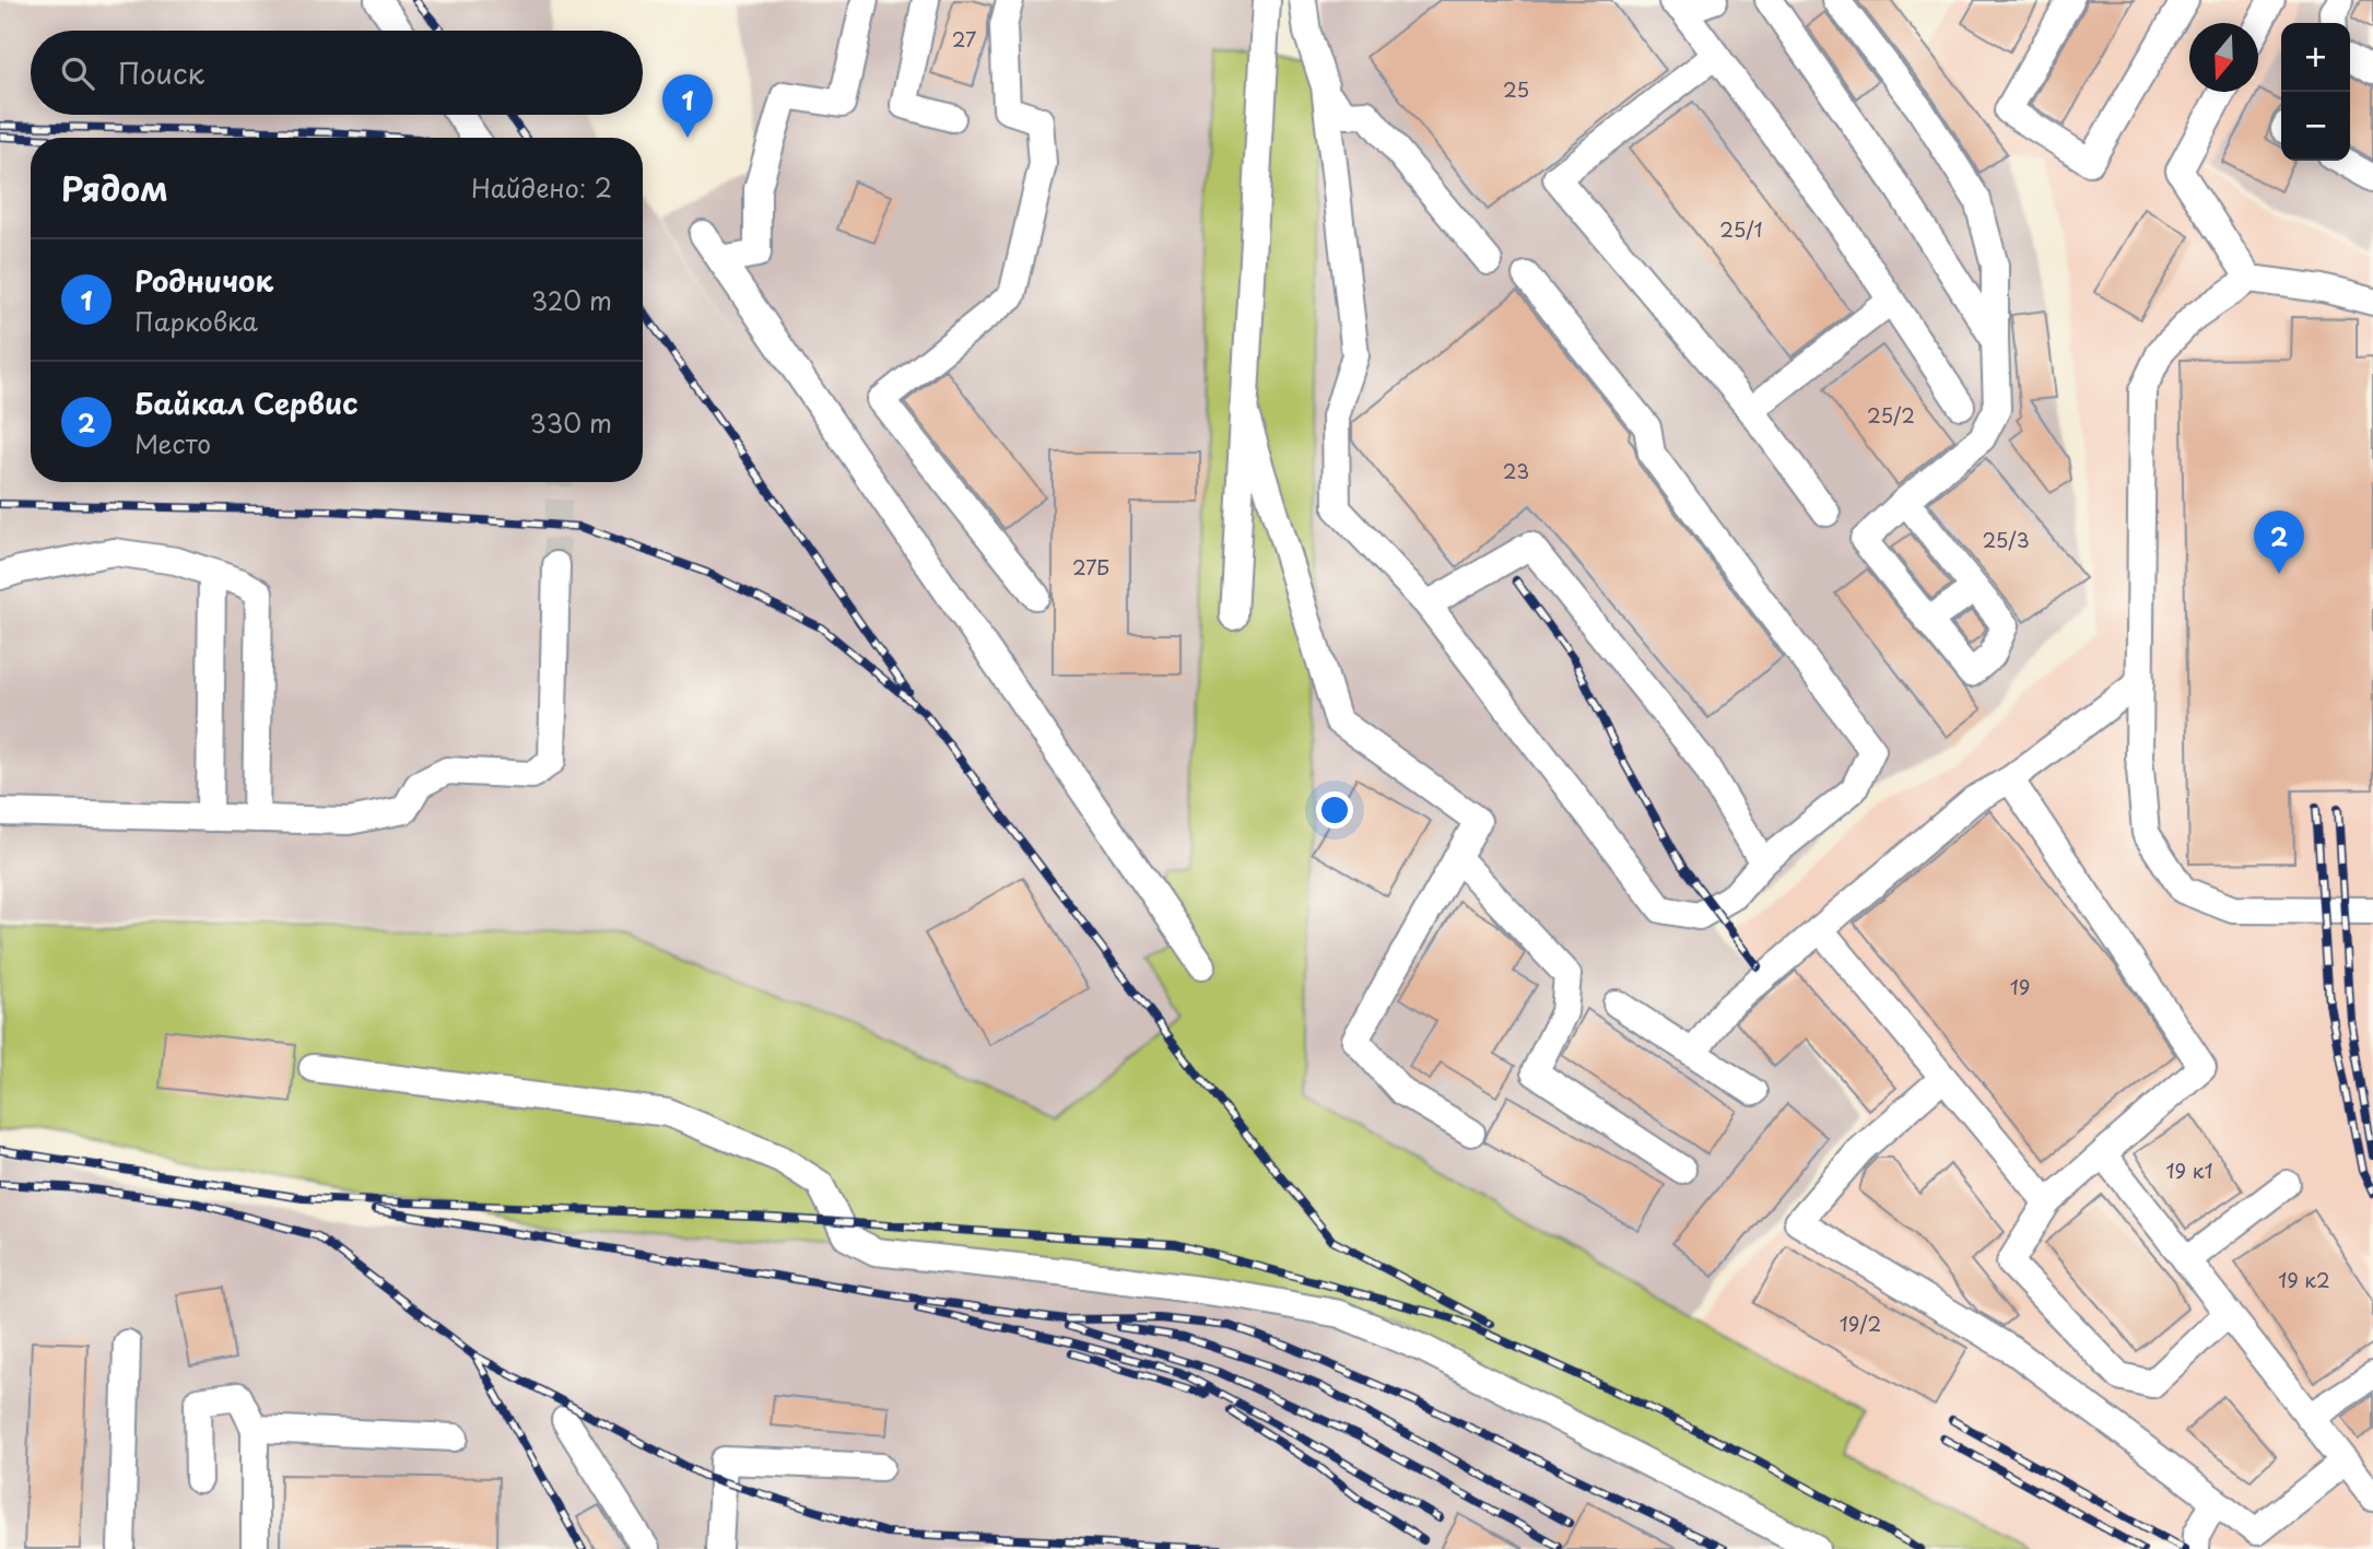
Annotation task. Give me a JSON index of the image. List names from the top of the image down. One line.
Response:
{"house_numbers":["27","25","25/1","25/2","23","25/3","27Б","19","19 к1","19 к2","19/2"],"north":"bottom","page":{"map_buttons":["+","−"],"search":"Поиск","pins":["1","2"],"heading":["Рядом","Найдено: 2"],"list":[{"mark":"1","name":"Родничок","note":"Парковка","value":"320 m"},{"mark":"2","name":"Байкал Сервис","note":"Место","value":"330 m"}]}}
